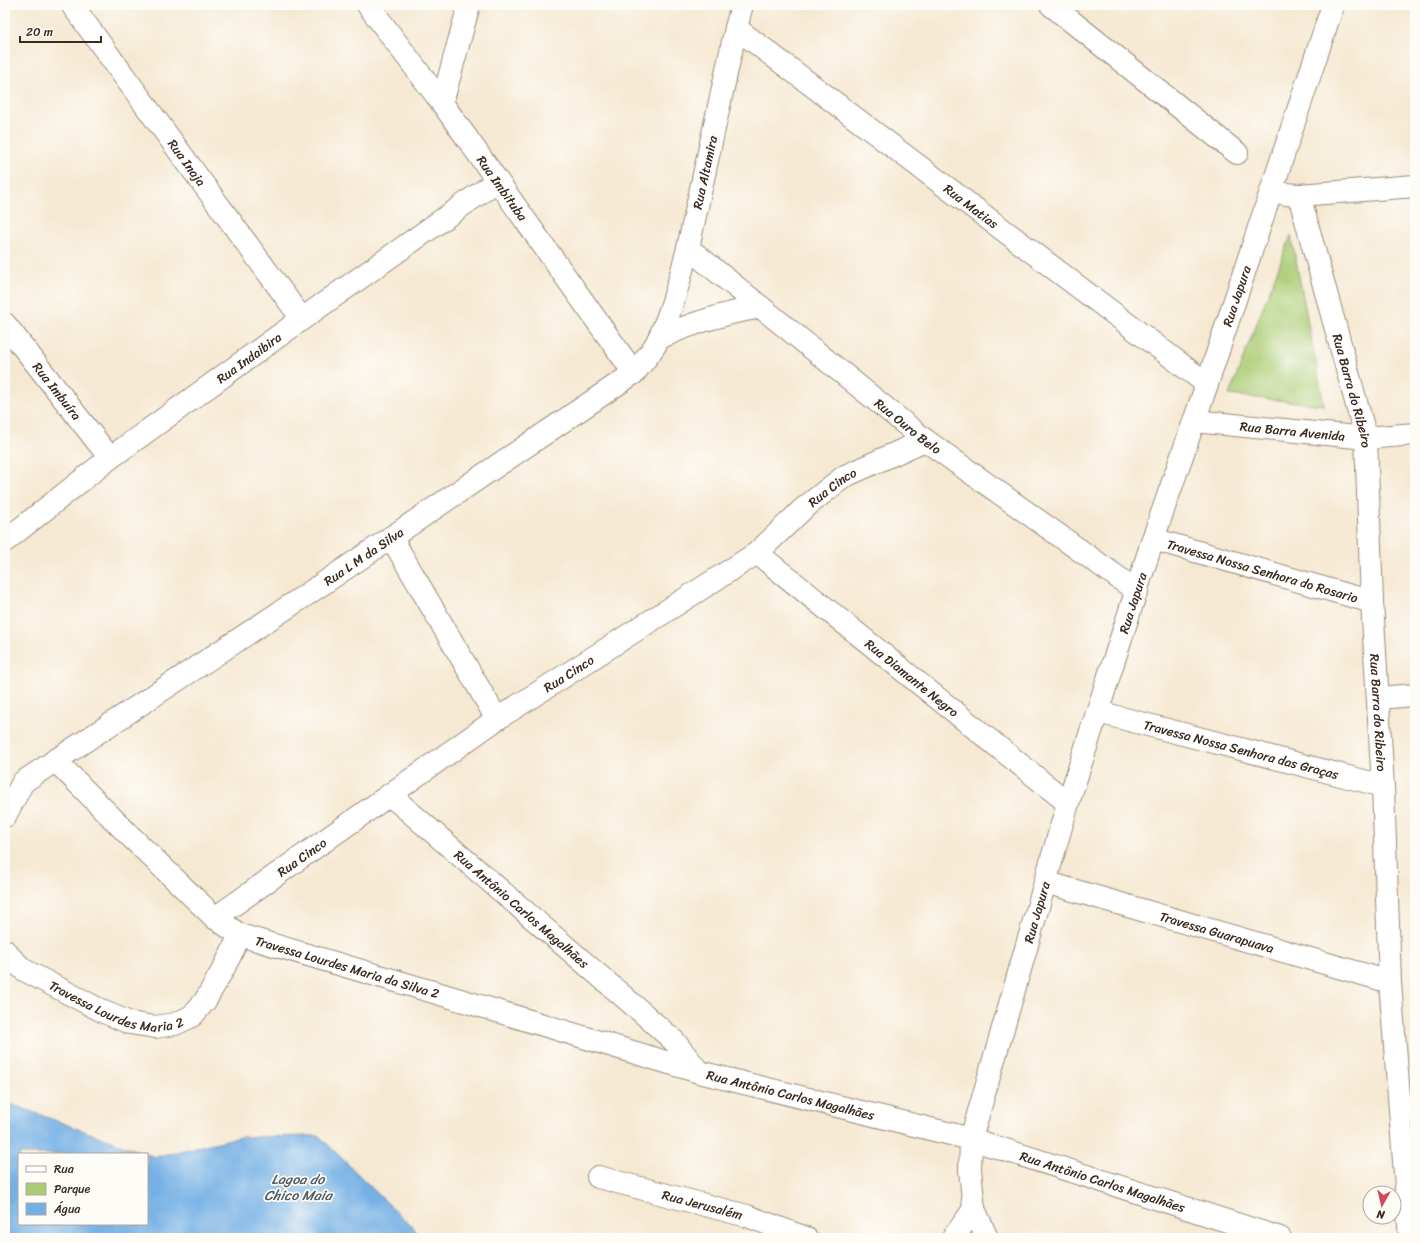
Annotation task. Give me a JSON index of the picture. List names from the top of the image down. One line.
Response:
{"streets":{"street":["Rua Inaja","Rua Altamira","Rua Imbituba","Rua Matias","Rua Japura","Rua Indaibira","Rua Imbuíra","Rua Barra do Ribeiro","Rua Ouro Belo","Rua Barra Avenida","Rua Cinco","Rua L M da Silva","Travessa Nossa Senhora do Rosario","Rua Diamante Negro","Travessa Nossa Senhora das Graças","Rua Antônio Carlos Magalhães","Travessa Guarapuava","Travessa Lourdes Maria da Silva 2","Travessa Lourdes Maria 2","Rua Jerusalém"]},"crossings":[["Rua Inaja","Rua Indaibira"],["Rua Altamira","Rua Matias"],["Rua Altamira","Rua Ouro Belo"],["Rua Altamira","Rua L M da Silva"],["Rua Imbituba","Rua Indaibira"],["Rua Imbituba","Rua L M da Silva"],["Rua Matias","Rua Japura"],["Rua Japura","Rua Ouro Belo"],["Rua Japura","Rua Barra Avenida"],["Rua Japura","Travessa Nossa Senhora do Rosario"],["Rua Japura","Rua Diamante Negro"],["Rua Japura","Travessa Nossa Senhora das Graças"],["Rua Japura","Rua Antônio Carlos Magalhães"],["Rua Japura","Travessa Guarapuava"],["Rua Indaibira","Rua Imbuíra"],["Rua Barra do Ribeiro","Rua Barra Avenida"],["Rua Barra do Ribeiro","Travessa Nossa Senhora do Rosario"],["Rua Barra do Ribeiro","Travessa Nossa Senhora das Graças"],["Rua Barra do Ribeiro","Travessa Guarapuava"],["Rua Ouro Belo","Rua Cinco"],["Rua Cinco","Rua Diamante Negro"],["Rua Cinco","Rua Antônio Carlos Magalhães"],["Rua Cinco","Travessa Lourdes Maria da Silva 2"],["Rua L M da Silva","Travessa Lourdes Maria da Silva 2"],["Rua Antônio Carlos Magalhães","Travessa Lourdes Maria da Silva 2"],["Travessa Lourdes Maria da Silva 2","Travessa Lourdes Maria 2"]],"water":["Lagoa do Chico Maia"],"legend":["Rua","Parque","Água"],"scale_bar":"20 m","north":"bottom"}
